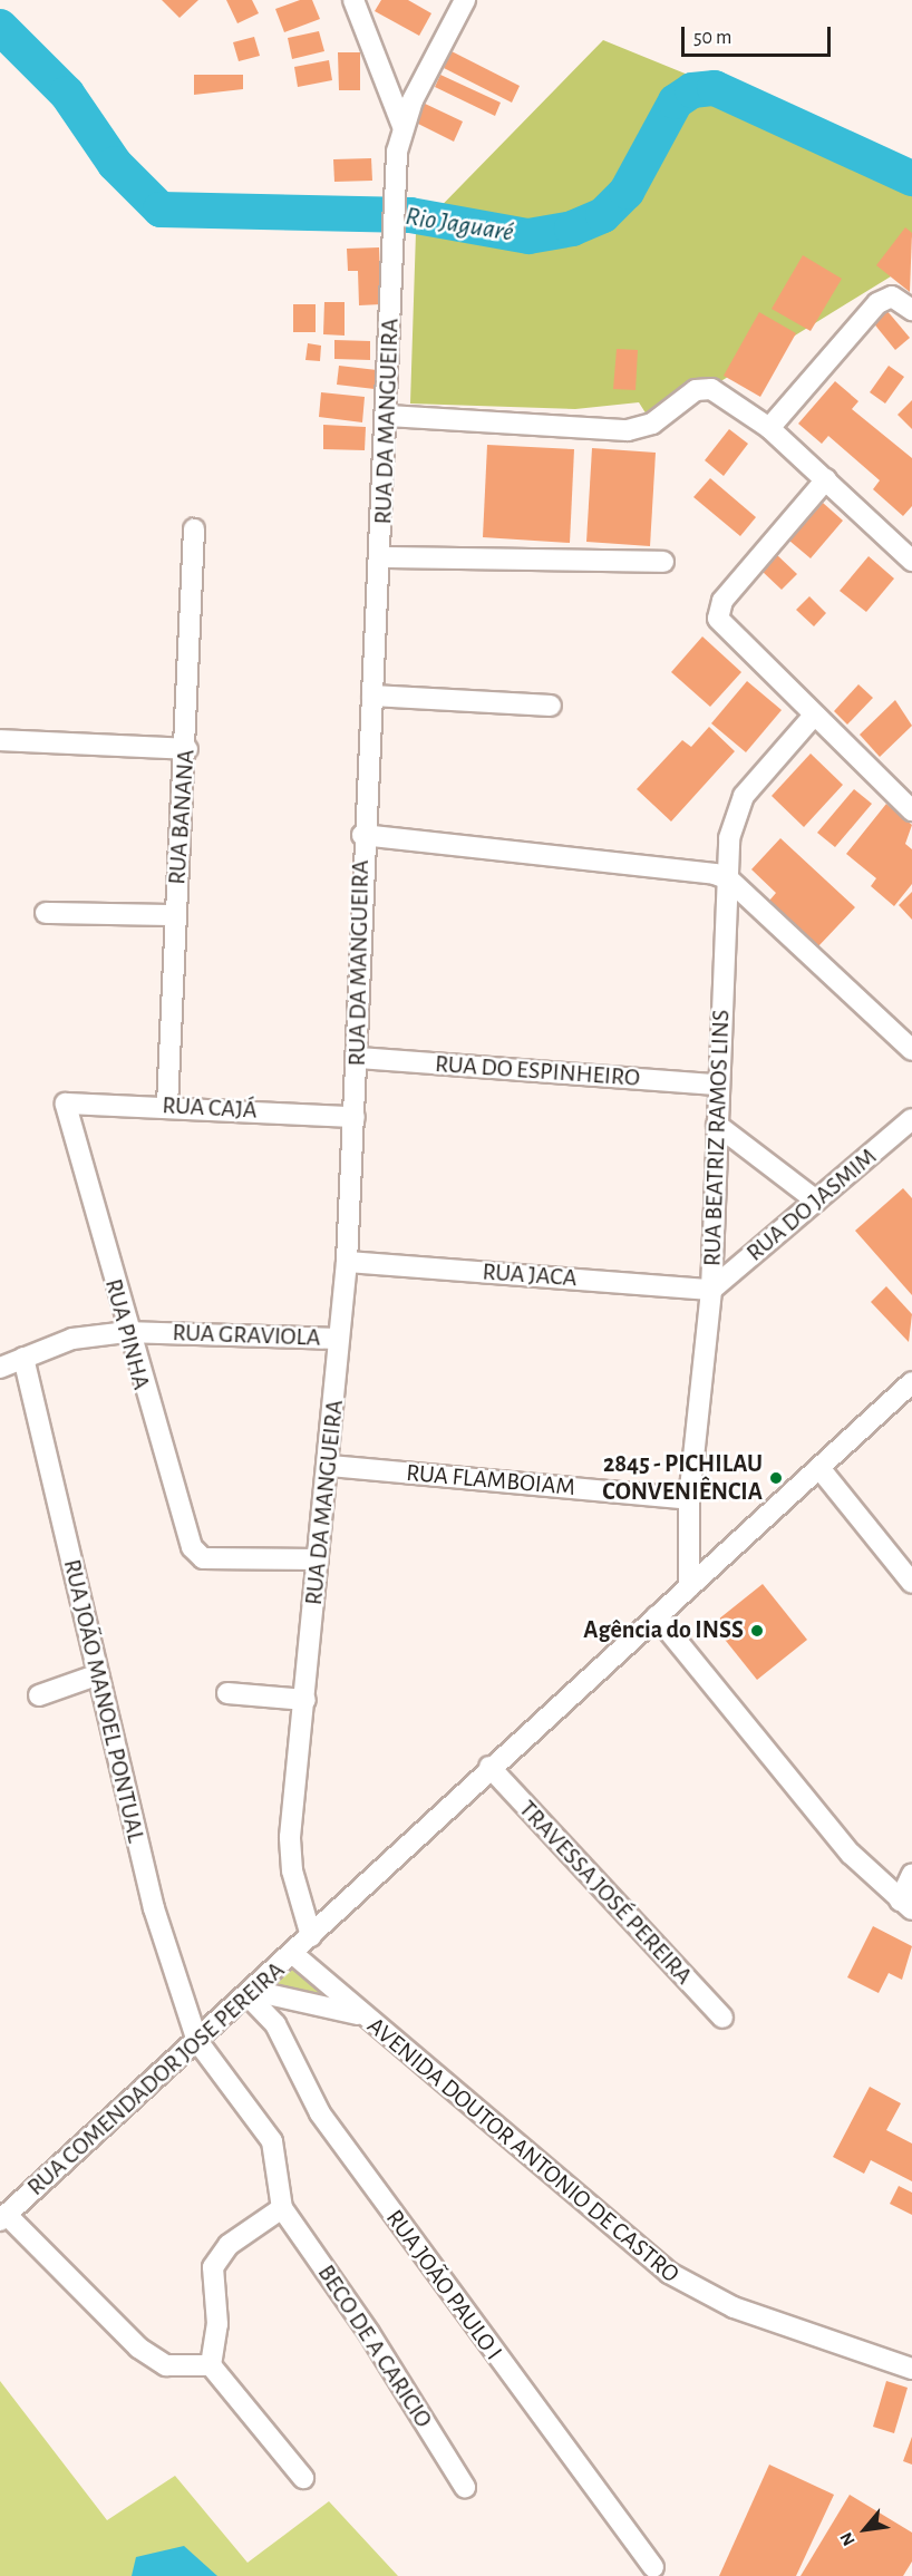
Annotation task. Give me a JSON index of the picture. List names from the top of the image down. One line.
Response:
{"streets":{"street":["RUA DA MANGUEIRA","RUA BANANA","RUA DO ESPINHEIRO","RUA CAJÁ","RUA BEATRIZ RAMOS LINS","RUA DO JASMIM","RUA JACA","RUA PINHA","RUA GRAVIOLA","RUA FLAMBOIAM","RUA JOÃO MANOEL PONTUAL","TRAVESSA JOSÉ PEREIRA","RUA COMENDADOR JOSE PEREIRA","AVENIDA DOUTOR ANTONIO DE CASTRO","RUA JOÃO PAULO I","BECO DE A CARICIO"]},"crossings":[["RUA DA MANGUEIRA","RUA DO ESPINHEIRO"],["RUA DA MANGUEIRA","RUA CAJÁ"],["RUA DA MANGUEIRA","RUA JACA"],["RUA DA MANGUEIRA","RUA PINHA"],["RUA DA MANGUEIRA","RUA GRAVIOLA"],["RUA DA MANGUEIRA","RUA FLAMBOIAM"],["RUA DA MANGUEIRA","RUA COMENDADOR JOSE PEREIRA"],["RUA BANANA","RUA CAJÁ"],["RUA DO ESPINHEIRO","RUA BEATRIZ RAMOS LINS"],["RUA CAJÁ","RUA PINHA"],["RUA BEATRIZ RAMOS LINS","RUA DO JASMIM"],["RUA BEATRIZ RAMOS LINS","RUA JACA"],["RUA BEATRIZ RAMOS LINS","RUA FLAMBOIAM"],["RUA BEATRIZ RAMOS LINS","RUA COMENDADOR JOSE PEREIRA"],["RUA DO JASMIM","RUA JACA"],["RUA PINHA","RUA GRAVIOLA"],["RUA GRAVIOLA","RUA JOÃO MANOEL PONTUAL"],["RUA JOÃO MANOEL PONTUAL","RUA COMENDADOR JOSE PEREIRA"],["RUA JOÃO MANOEL PONTUAL","BECO DE A CARICIO"],["TRAVESSA JOSÉ PEREIRA","RUA COMENDADOR JOSE PEREIRA"],["RUA COMENDADOR JOSE PEREIRA","AVENIDA DOUTOR ANTONIO DE CASTRO"],["RUA COMENDADOR JOSE PEREIRA","RUA JOÃO PAULO I"],["AVENIDA DOUTOR ANTONIO DE CASTRO","RUA JOÃO PAULO I"]],"water":["Rio Jaguaré"],"places":["2845 - PICHILAU CONVENIÊNCIA","Agência do INSS"],"scale_bar":"50 m","north":"bottom left"}
